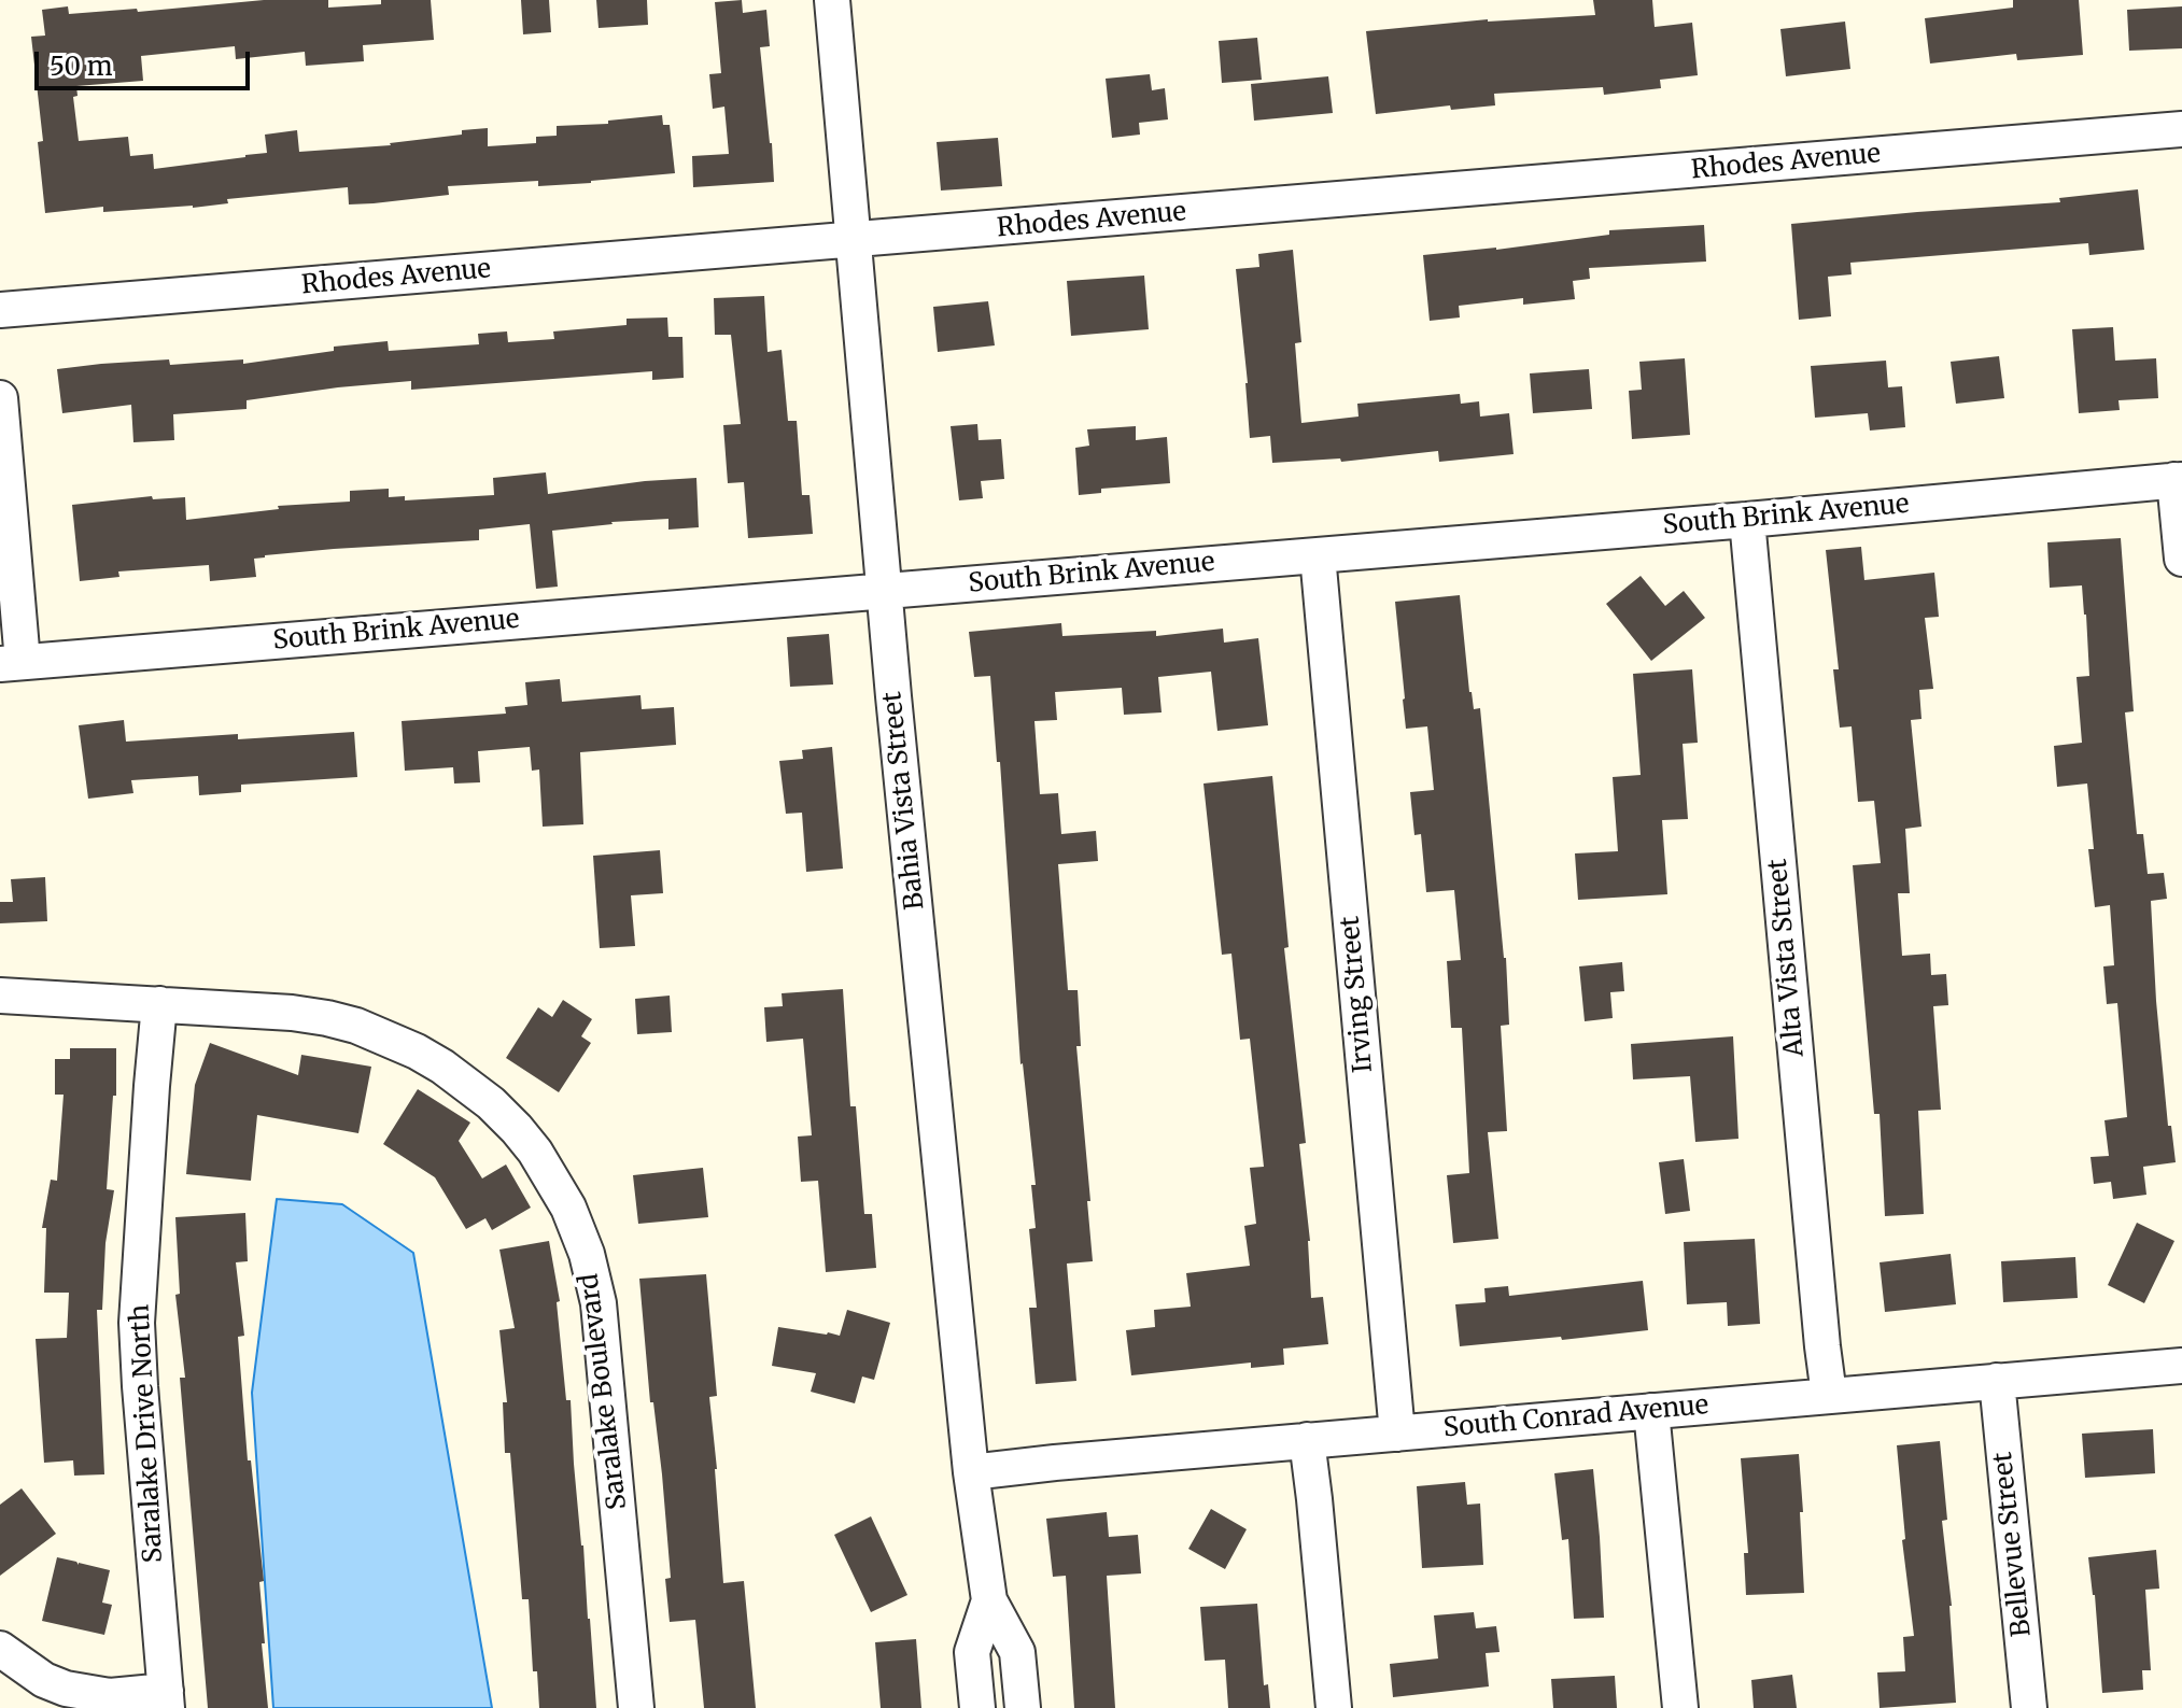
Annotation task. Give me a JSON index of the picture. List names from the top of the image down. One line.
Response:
{"streets":{"street":["Rhodes Avenue","South Brink Avenue","Bahia Vista Street","Alta Vista Street","Irving Street","Saralake Boulevard","South Conrad Avenue","Saralake Drive North","Bellevue Street"]},"crossings":[["Rhodes Avenue","Bahia Vista Street"],["South Brink Avenue","Bahia Vista Street"],["South Brink Avenue","Alta Vista Street"],["South Brink Avenue","Irving Street"],["Bahia Vista Street","South Conrad Avenue"],["Alta Vista Street","South Conrad Avenue"],["Irving Street","South Conrad Avenue"],["Saralake Boulevard","Saralake Drive North"],["South Conrad Avenue","Bellevue Street"]],"scale_bar":"50 m"}
